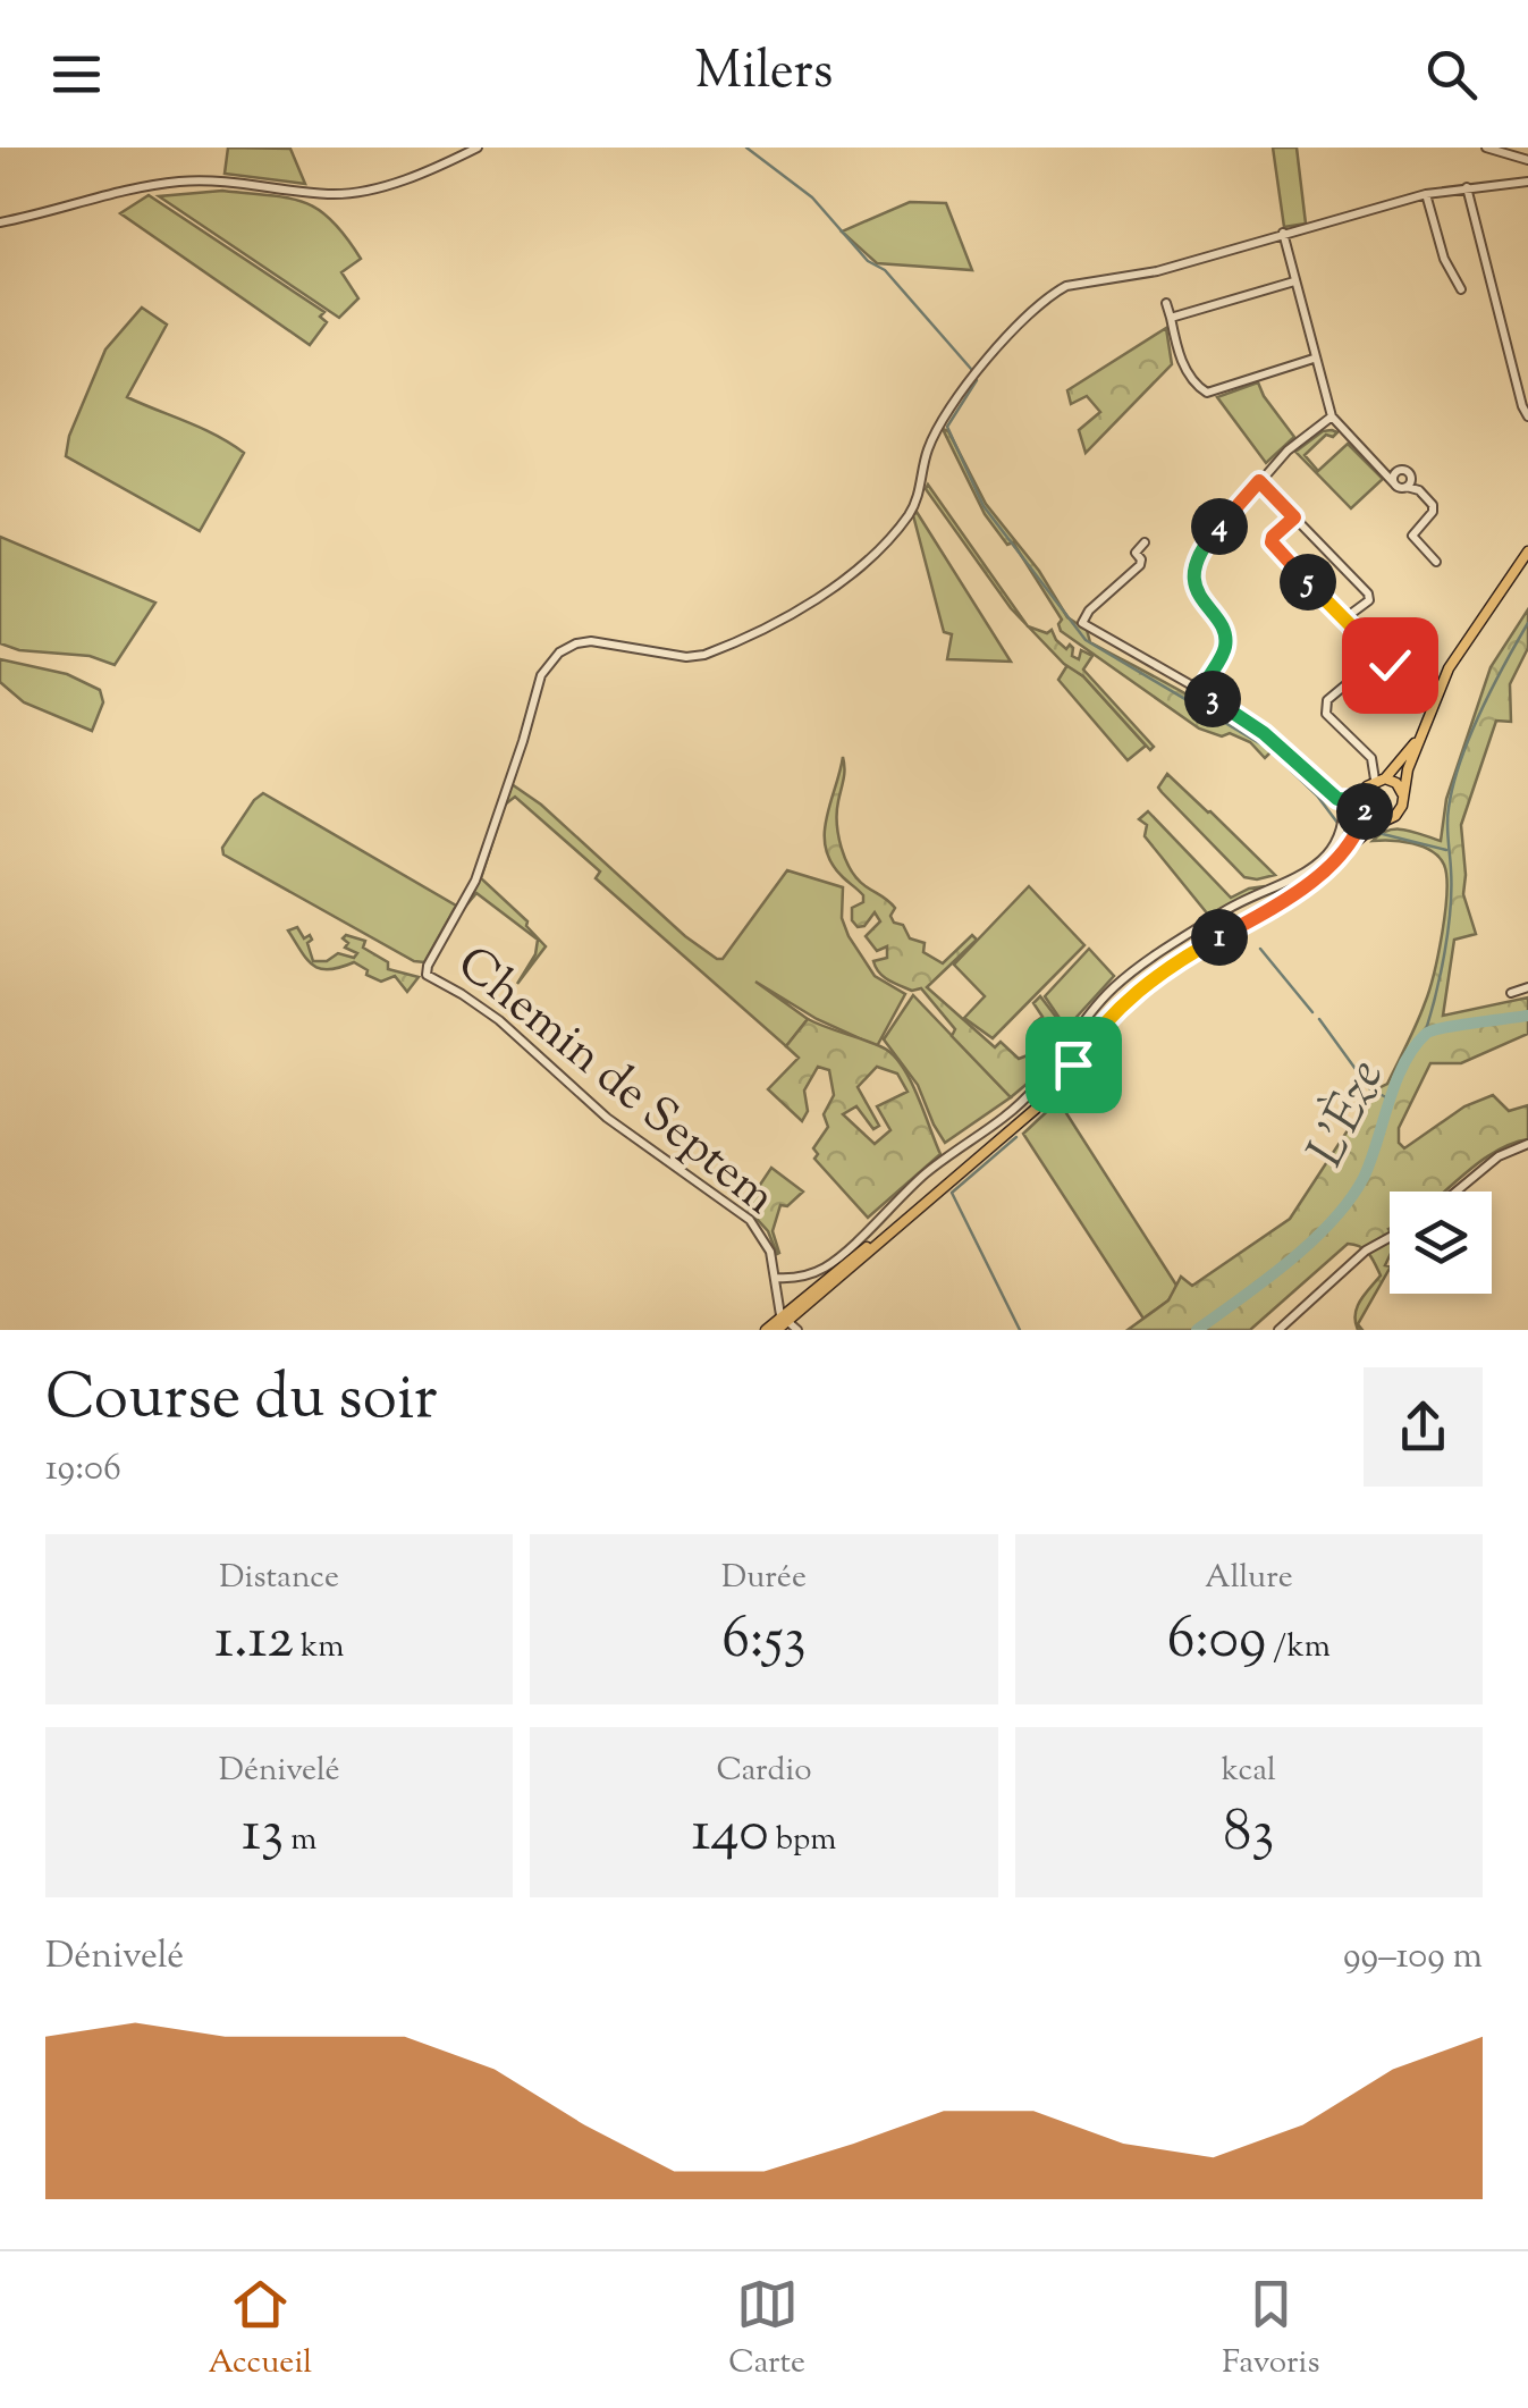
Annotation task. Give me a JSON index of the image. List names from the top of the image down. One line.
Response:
{"streets":{"street":["Chemin de Septem"]},"water":["L'Èze"],"page":{"header":"Milers","pins":["4","5","3","2","1"],"heading":["Course du soir","19:06"],"stats":[["Distance","1.12 km"],["Durée","6:53"],["Allure","6:09 /km"],["Dénivelé","13 m"],["Cardio","140 bpm"],["kcal","83"]],"chart":["Dénivelé","99–109 m"],"tabs":["Accueil","Carte","Favoris"]}}
